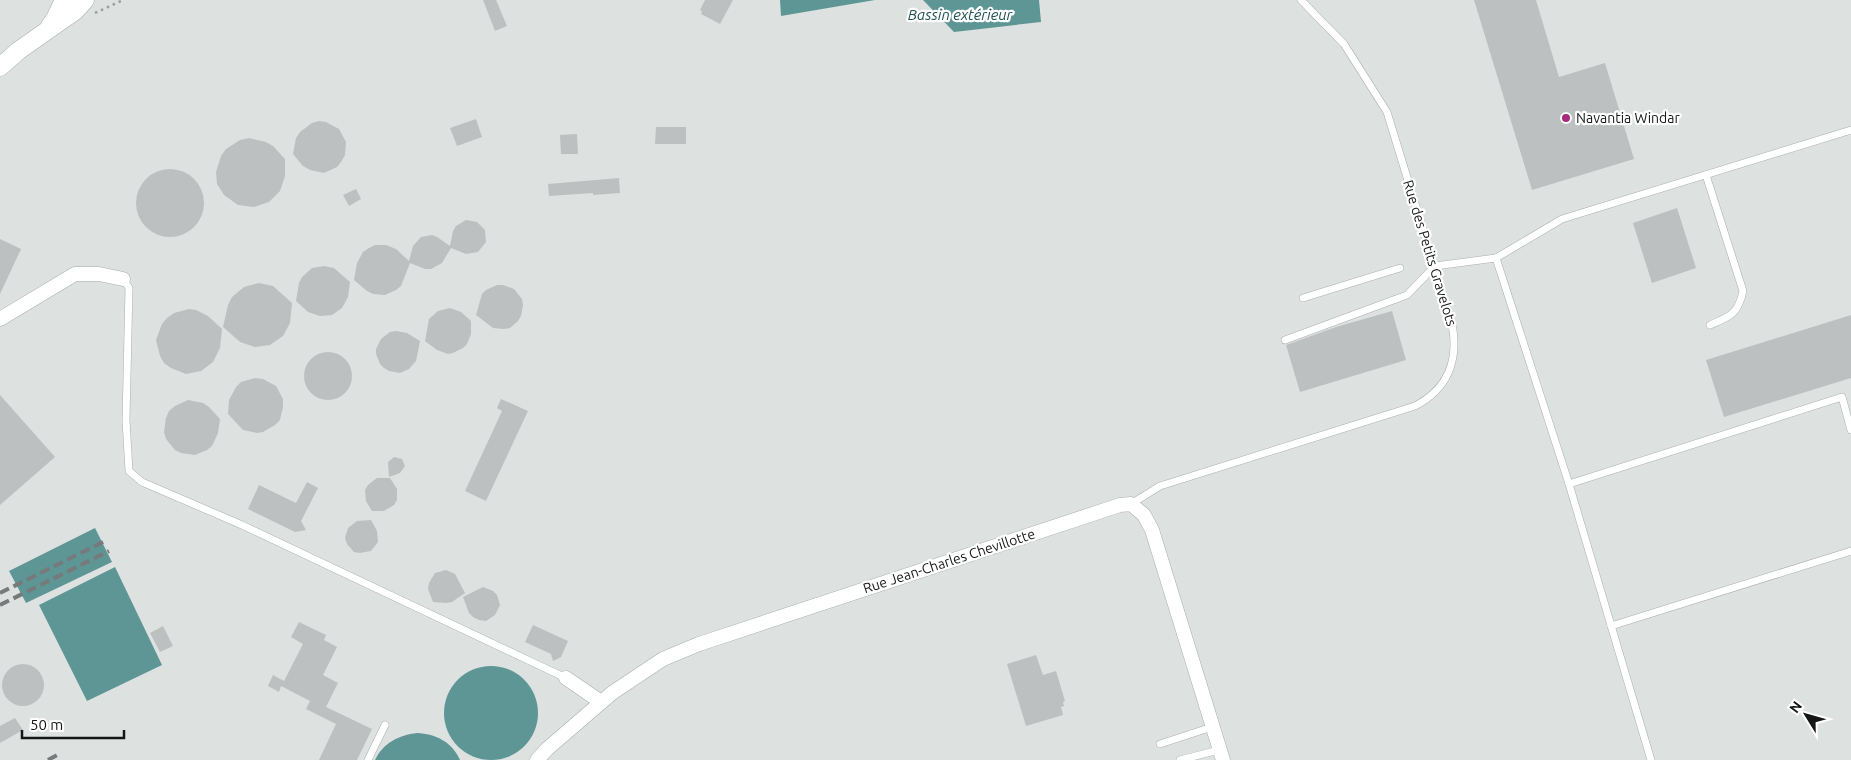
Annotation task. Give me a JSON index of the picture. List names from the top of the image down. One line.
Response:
{"streets":{"street":["Rue Jean-Charles Chevillotte"],"lane":["Rue des Petits Gravelots"]},"crossings":[["Rue des Petits Gravelots","Rue Jean-Charles Chevillotte"]],"water":["Bassin extérieur"],"places":["Navantia Windar"],"scale_bar":"50 m","north":"top left"}
